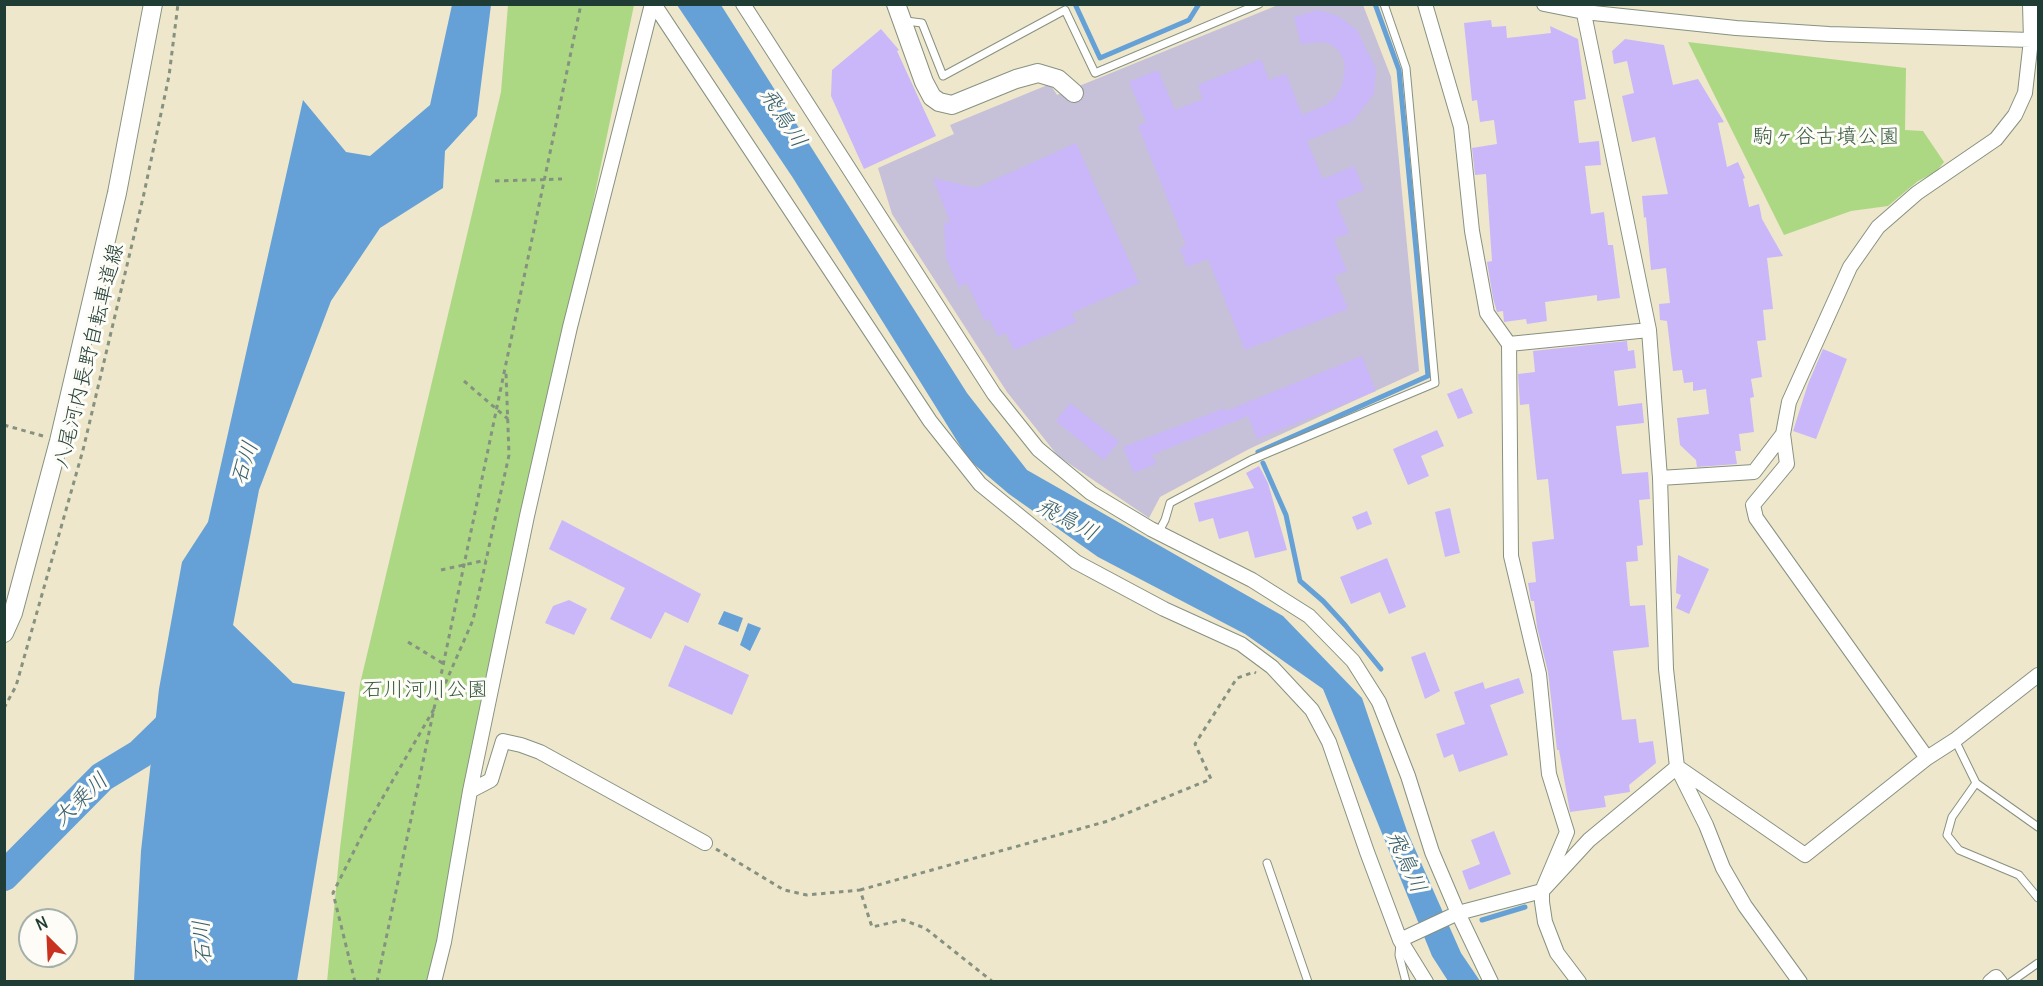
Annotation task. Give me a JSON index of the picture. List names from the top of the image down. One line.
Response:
{"streets":{"path":["八尾河内長野自転車道線"]},"water":["飛鳥川","石川","大乗川"],"parks":["駒ヶ谷古墳公園","石川河川公園"],"north":"top left"}
